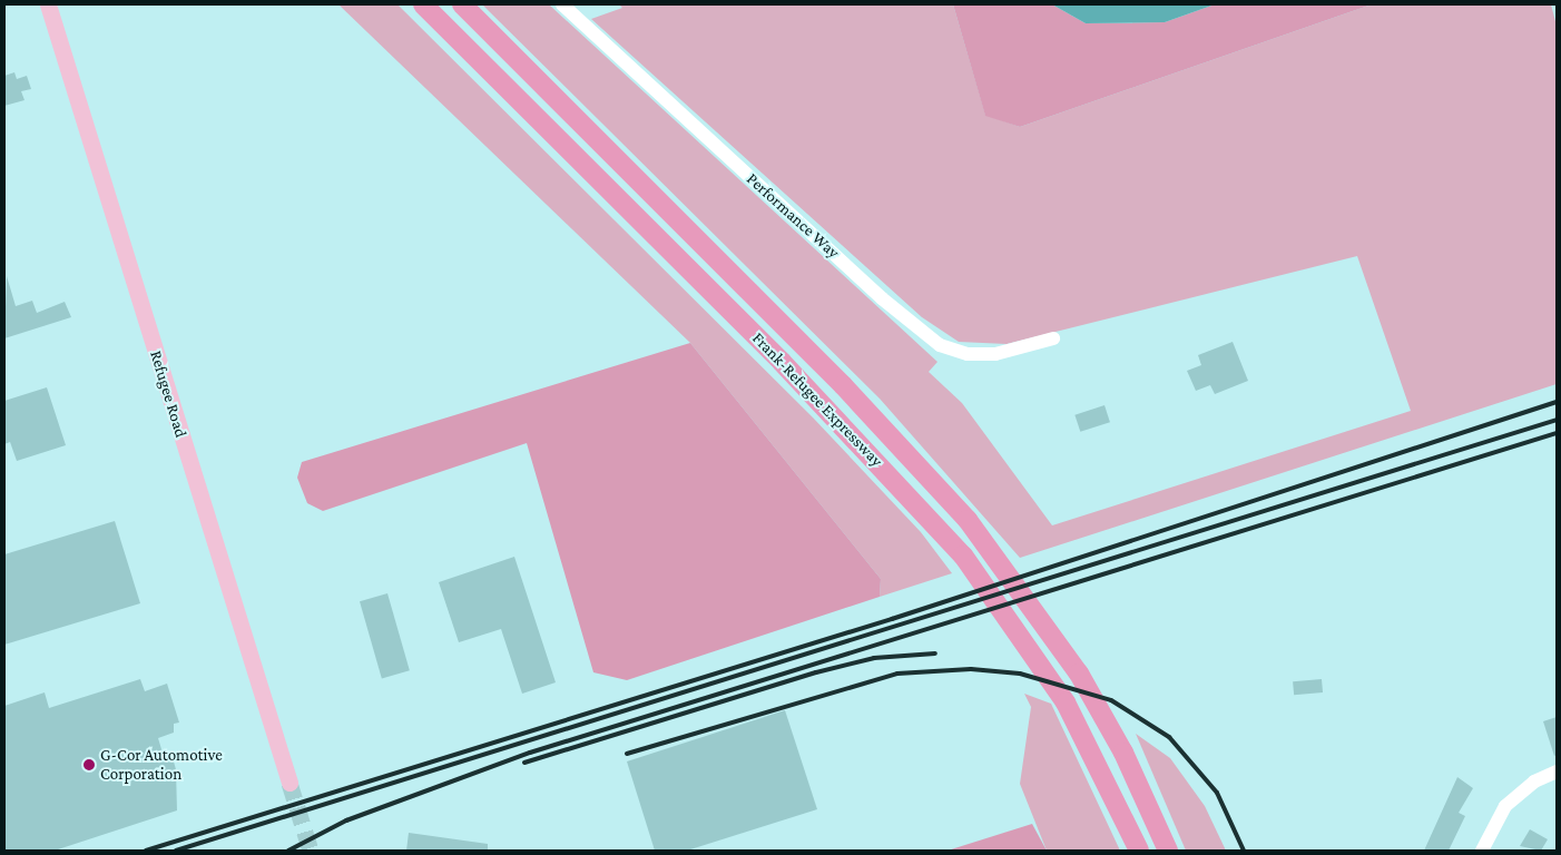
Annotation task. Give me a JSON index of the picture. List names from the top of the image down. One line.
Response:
{"streets":{"highway":["Frank-Refugee Expressway"],"main road":["Refugee Road"],"street":["Performance Way"]},"places":["G-Cor Automotive Corporation"]}
